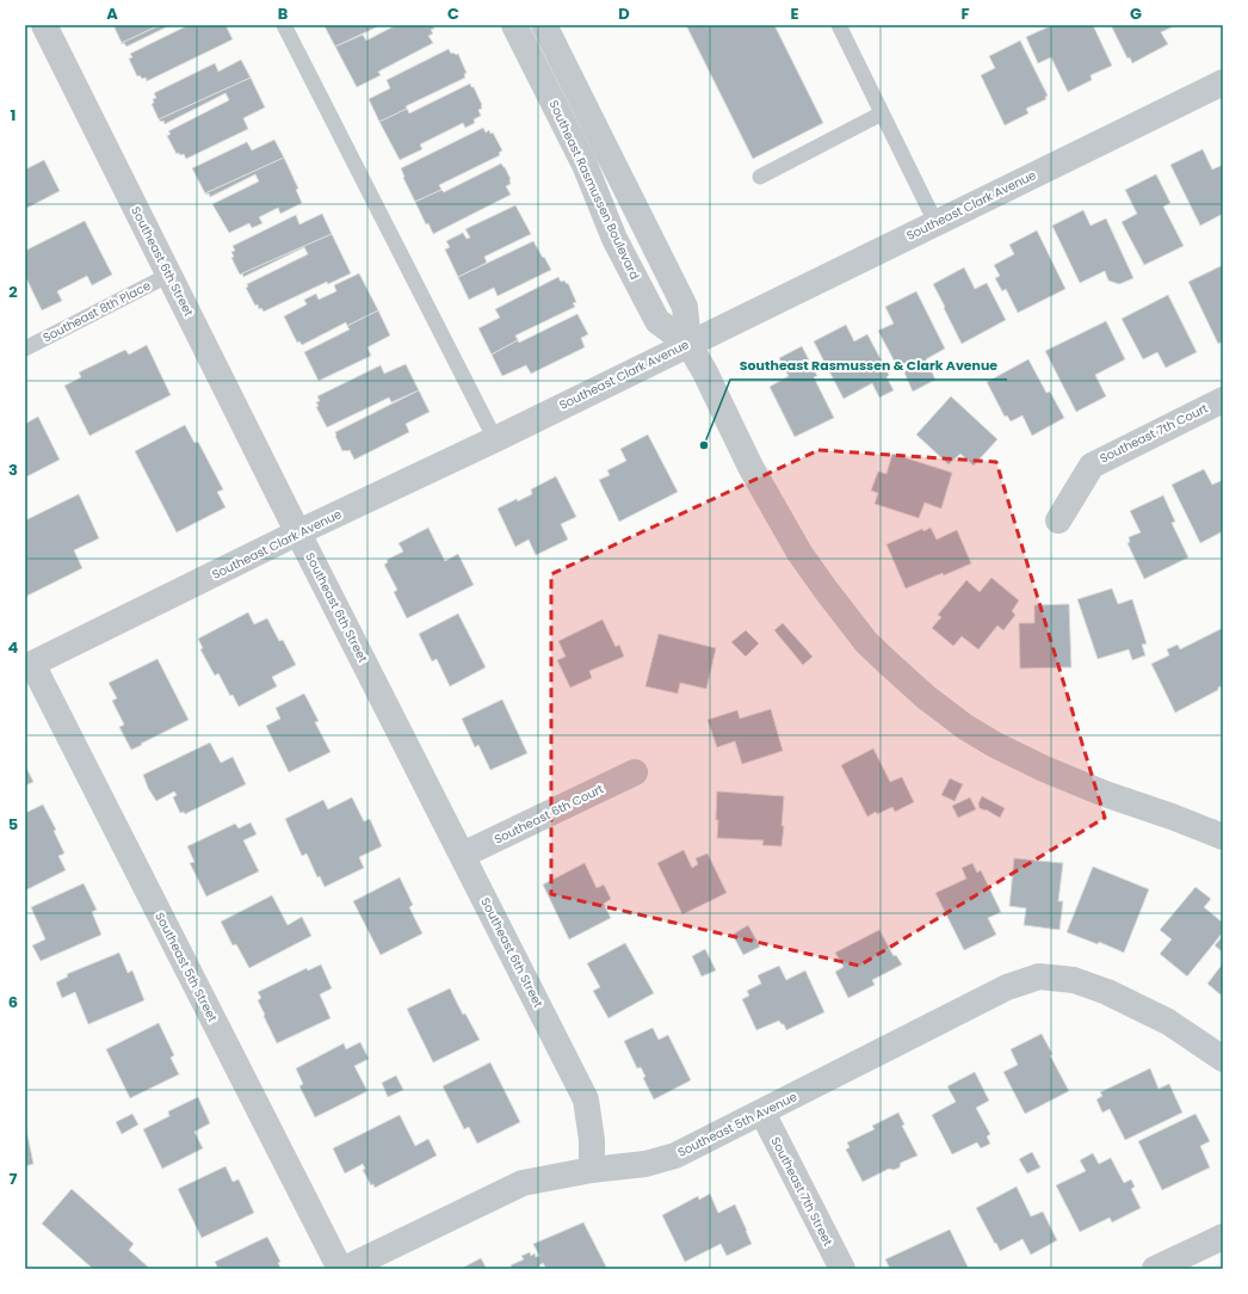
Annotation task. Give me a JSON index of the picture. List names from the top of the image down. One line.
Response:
{"streets":{"street":["Southeast Rasmussen Boulevard","Southeast Clark Avenue","Southeast 6th Street","Southeast 7th Court","Southeast 6th Court","Southeast 5th Street","Southeast 5th Avenue","Southeast 7th Street"],"lane":["Southeast 8th Place"]},"crossings":[["Southeast Rasmussen Boulevard","Southeast Clark Avenue"],["Southeast Clark Avenue","Southeast 6th Street"],["Southeast Clark Avenue","Southeast 5th Street"],["Southeast 6th Street","Southeast 8th Place"],["Southeast 6th Street","Southeast 6th Court"],["Southeast 6th Street","Southeast 5th Avenue"],["Southeast 5th Avenue","Southeast 7th Street"]],"places":["Southeast Rasmussen & Clark Avenue"],"grid":{"columns":["A","B","C","D","E","F","G"],"rows":["1","2","3","4","5","6","7"]}}
